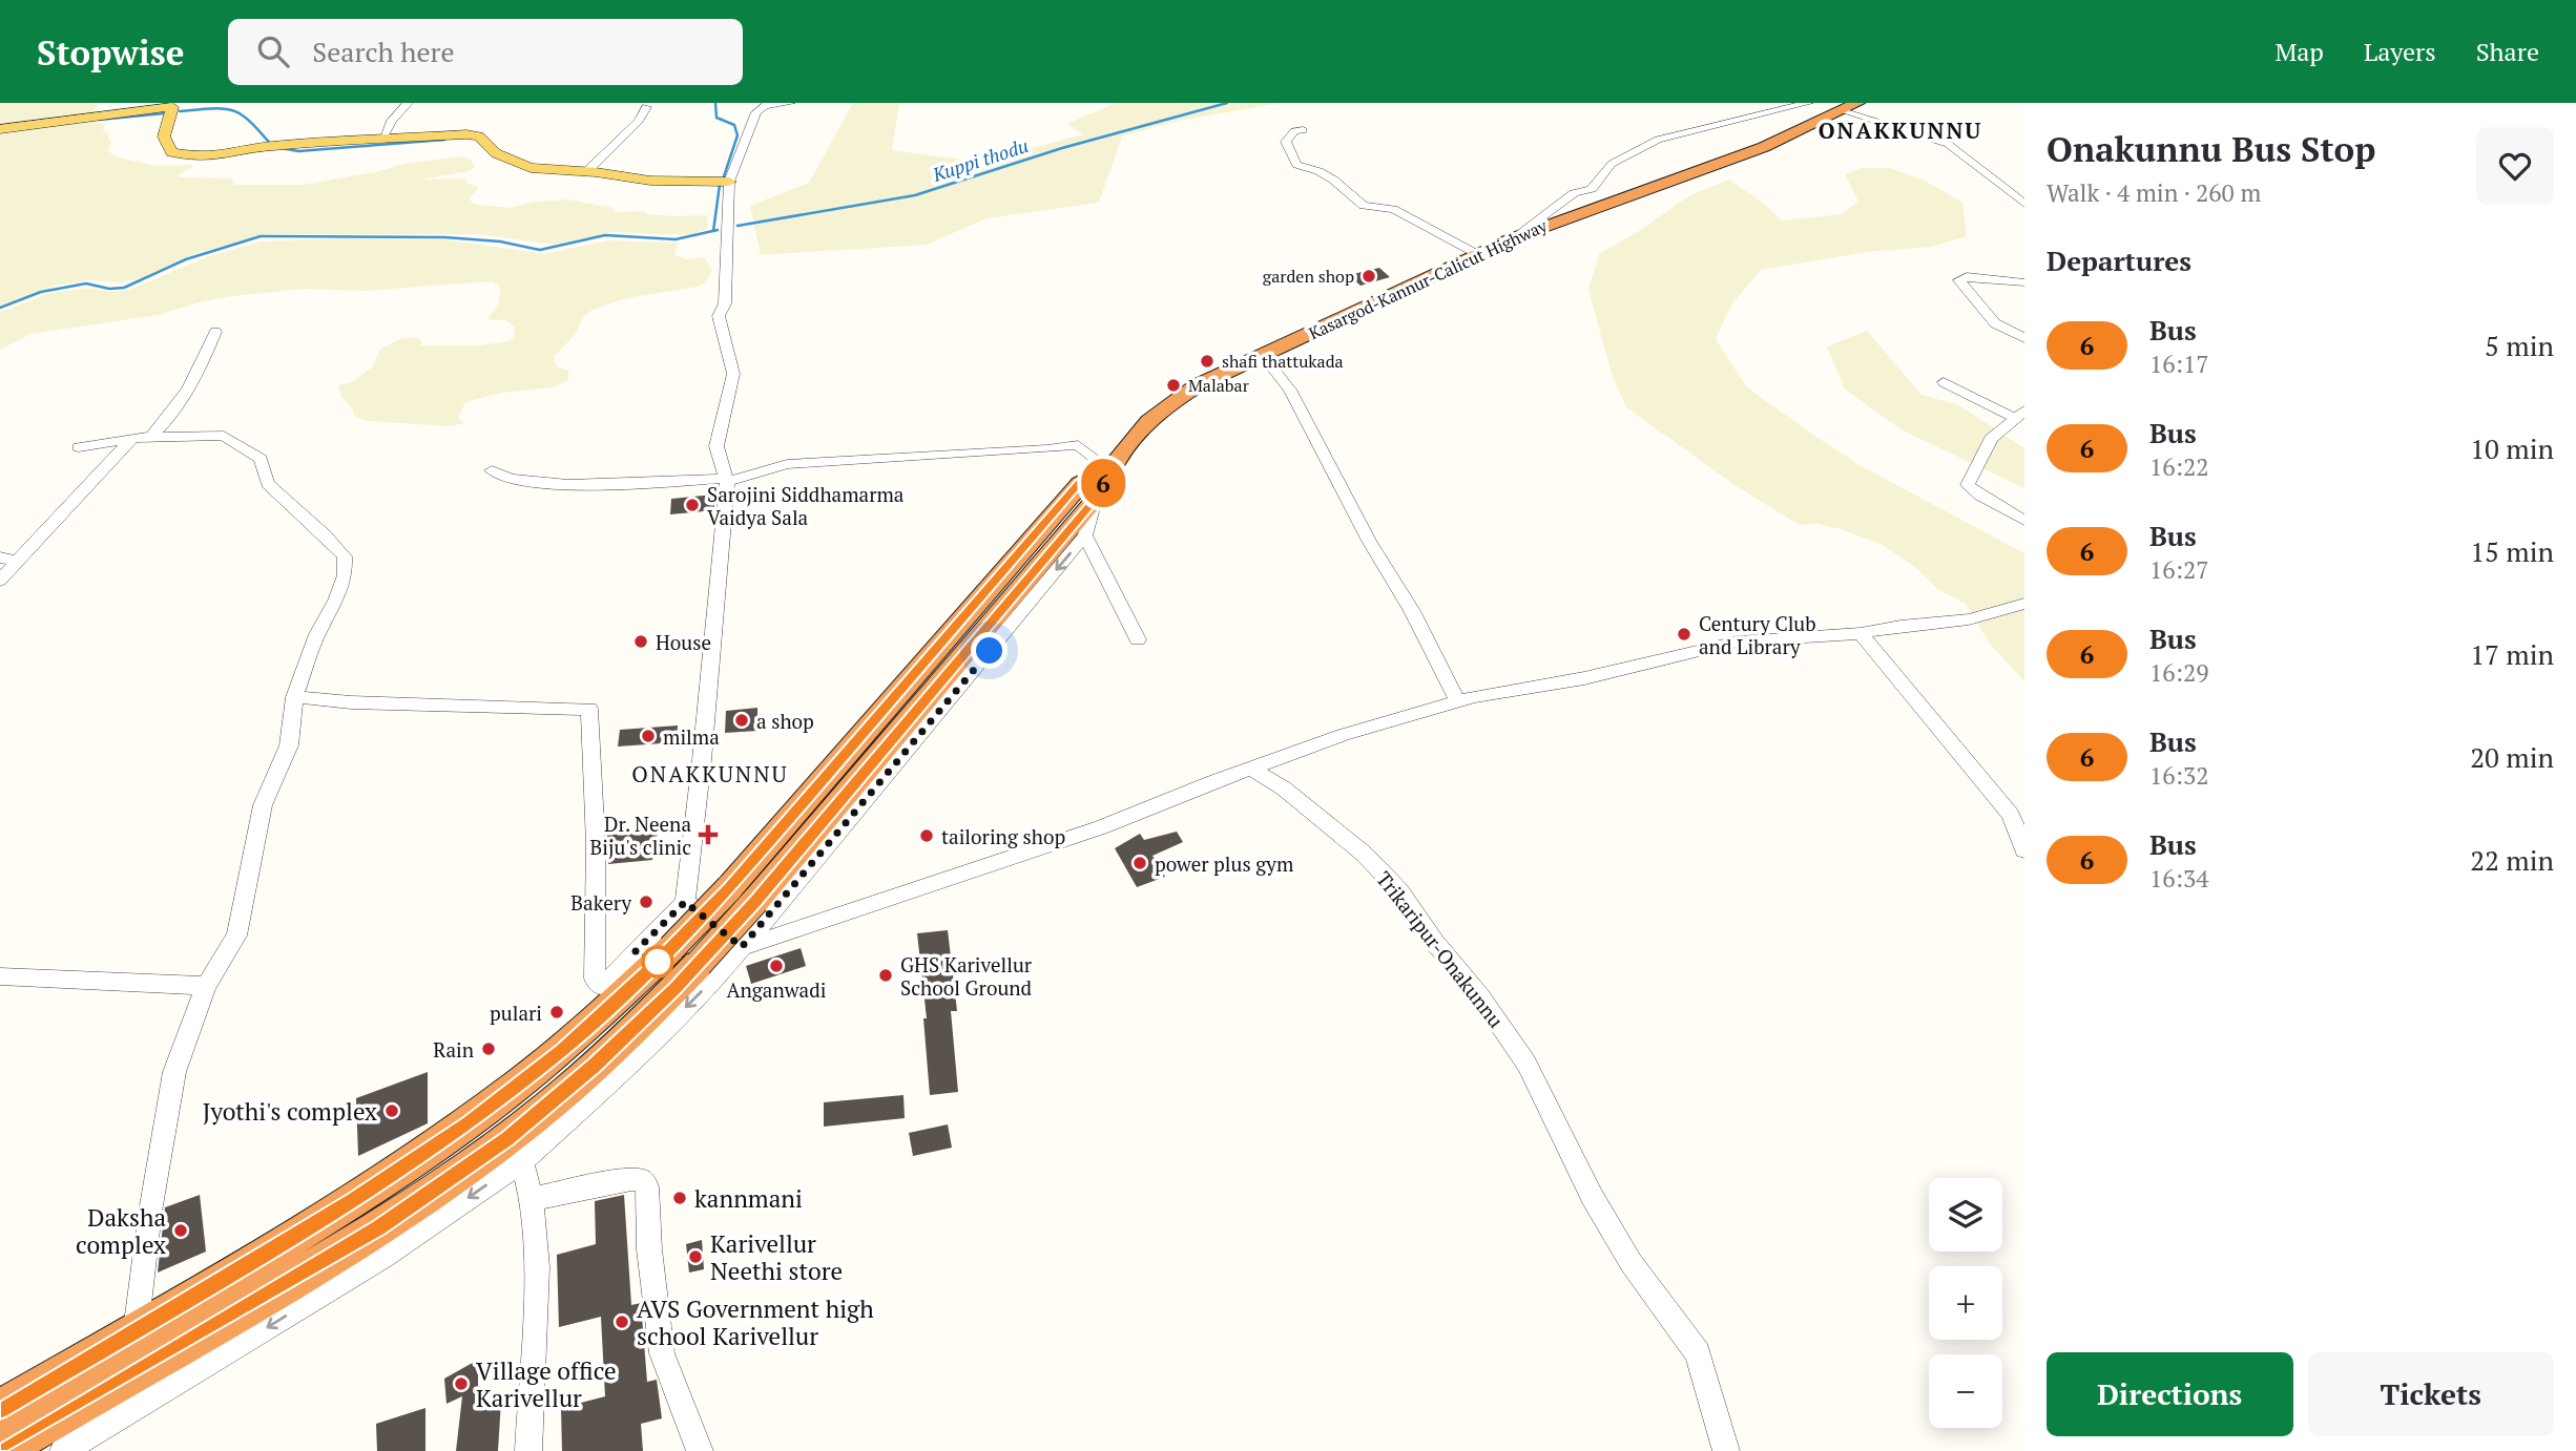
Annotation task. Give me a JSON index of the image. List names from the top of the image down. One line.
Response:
{"streets":{"highway":["Kasargod-Kannur-Calicut Highway"],"street":["Trikaripur-Onakunnu"]},"districts":["ONAKKUNNU","ONAKKUNNU"],"water":["Kuppi thodu"],"places":{"other":["garden shop","shafi thattukada","Malabar","Sarojini Siddhamarma Vaidya Sala","Century Club and Library","House","a shop","milma","tailoring shop","power plus gym","Bakery","Anganwadi","GHS Karivellur School Ground","pulari","Rain","Jyothi's complex","kannmani","Daksha complex","Karivellur Neethi store","AVS Government high school Karivellur","Village office Karivellur"],"health":["Dr. Neena Biju's clinic"]},"lines":["bus line 6"],"page":{"header":"Stopwise","search":"Search here","nav":["Map","Layers","Share"],"on_map":"6","heading":[["Onakunnu Bus Stop","Walk · 4 min · 260 m"],"Departures"],"list":[{"mark":"6","name":"Bus","note":"16:17","value":"5 min"},{"mark":"6","name":"Bus","note":"16:22","value":"10 min"},{"mark":"6","name":"Bus","note":"16:27","value":"15 min"},{"mark":"6","name":"Bus","note":"16:29","value":"17 min"},{"mark":"6","name":"Bus","note":"16:32","value":"20 min"},{"mark":"6","name":"Bus","note":"16:34","value":"22 min"}],"map_buttons":["+","−"],"buttons":["Directions","Tickets"]}}
